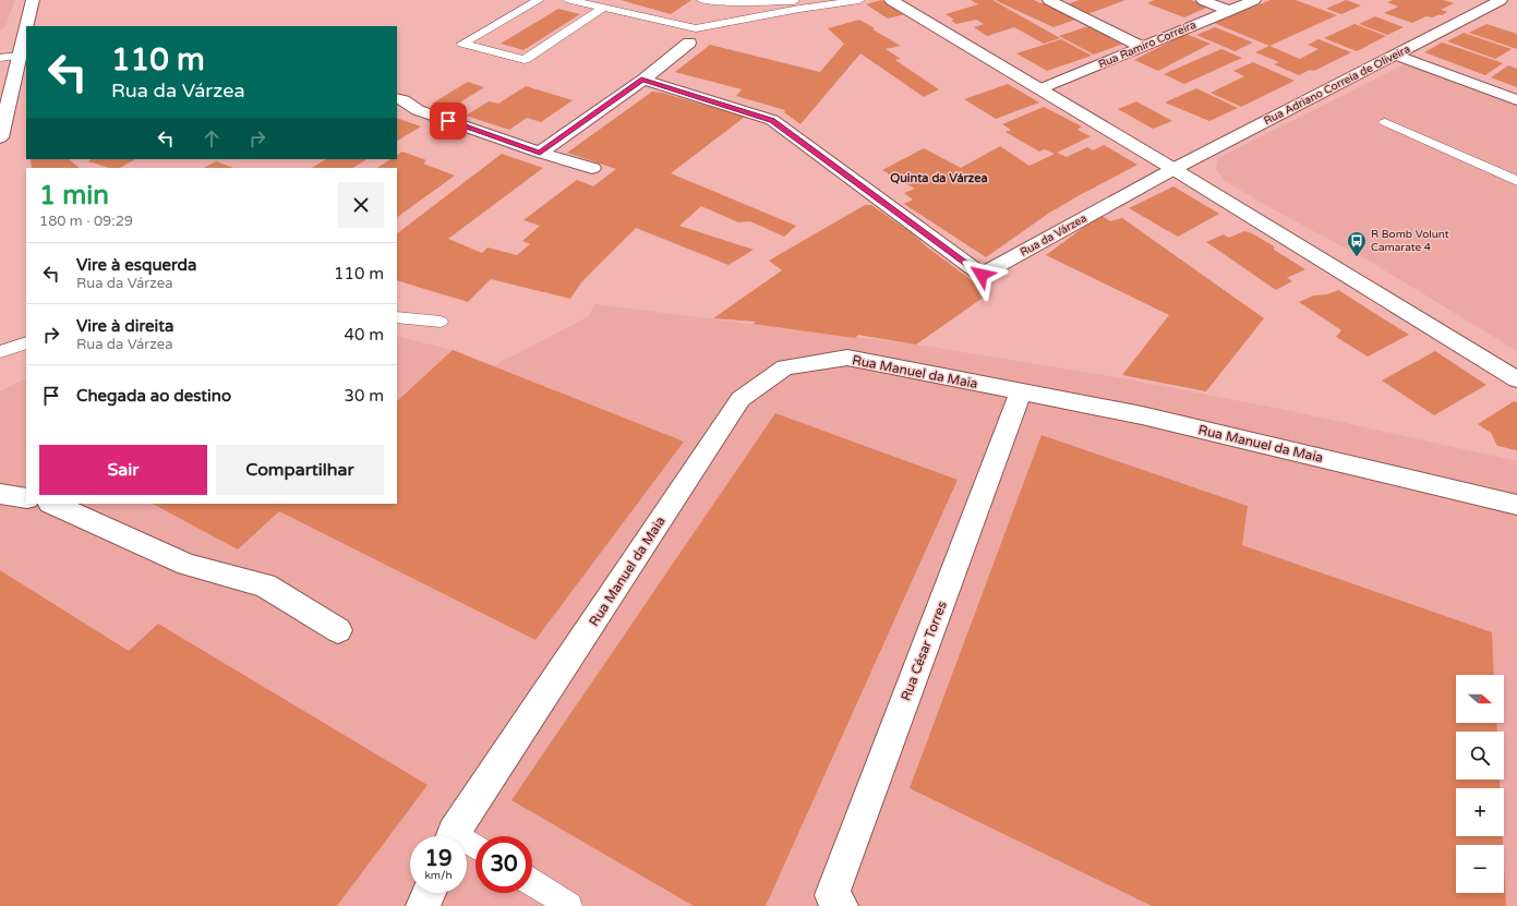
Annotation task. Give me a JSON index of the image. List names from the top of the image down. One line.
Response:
{"streets":{"street":["Rua Ramiro Correira","Rua Adriano Correia de Oliveira","Rua da Várzea","Rua Manuel da Maia","Rua César Torres"]},"crossings":[["Rua Adriano Correia de Oliveira","Rua da Várzea"],["Rua Manuel da Maia","Rua César Torres"]],"districts":["Quinta da Várzea"],"places":{"bus stop":["R Bomb Volunt Camarate 4"]},"north":"right","page":{"turn":["110 m","Rua da Várzea"],"heading":["1 min","180 m · 09:29"],"list":[{"name":"Vire à esquerda","note":"Rua da Várzea","value":"110 m"},{"name":"Vire à direita","note":"Rua da Várzea","value":"40 m"},{"name":"Chegada ao destino","value":"30 m"}],"buttons":["Sair","Compartilhar"],"map_buttons":["+","−"],"speed":"19 km/h","limit":"30"}}
